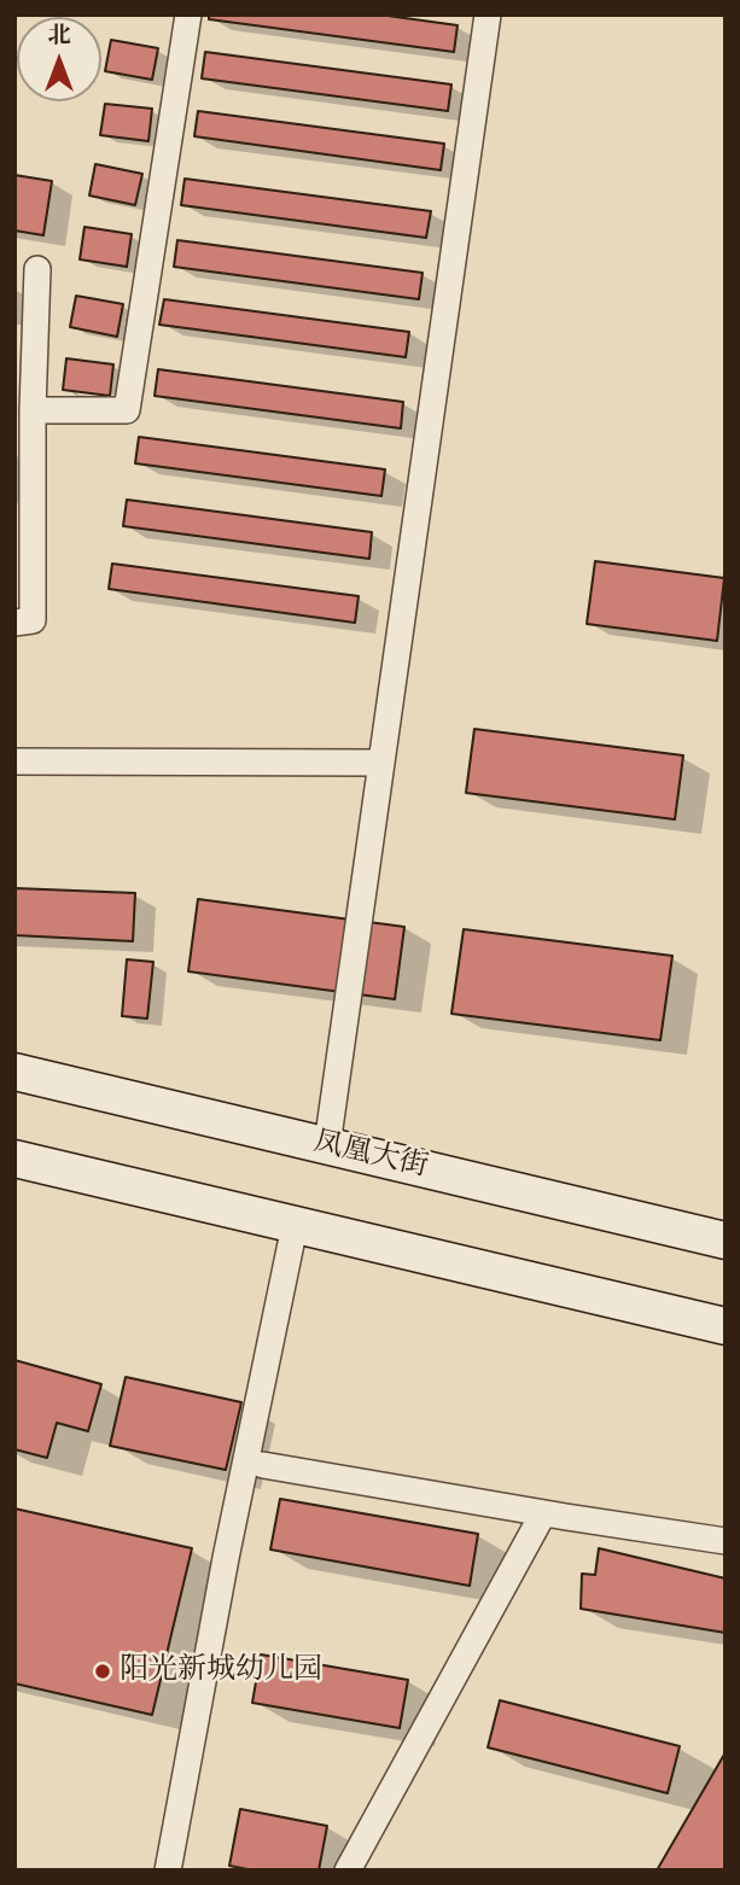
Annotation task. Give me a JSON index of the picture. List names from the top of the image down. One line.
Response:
{"streets":{"main road":["凤凰大街"]},"places":["阳光新城幼儿园"],"north":"top"}
